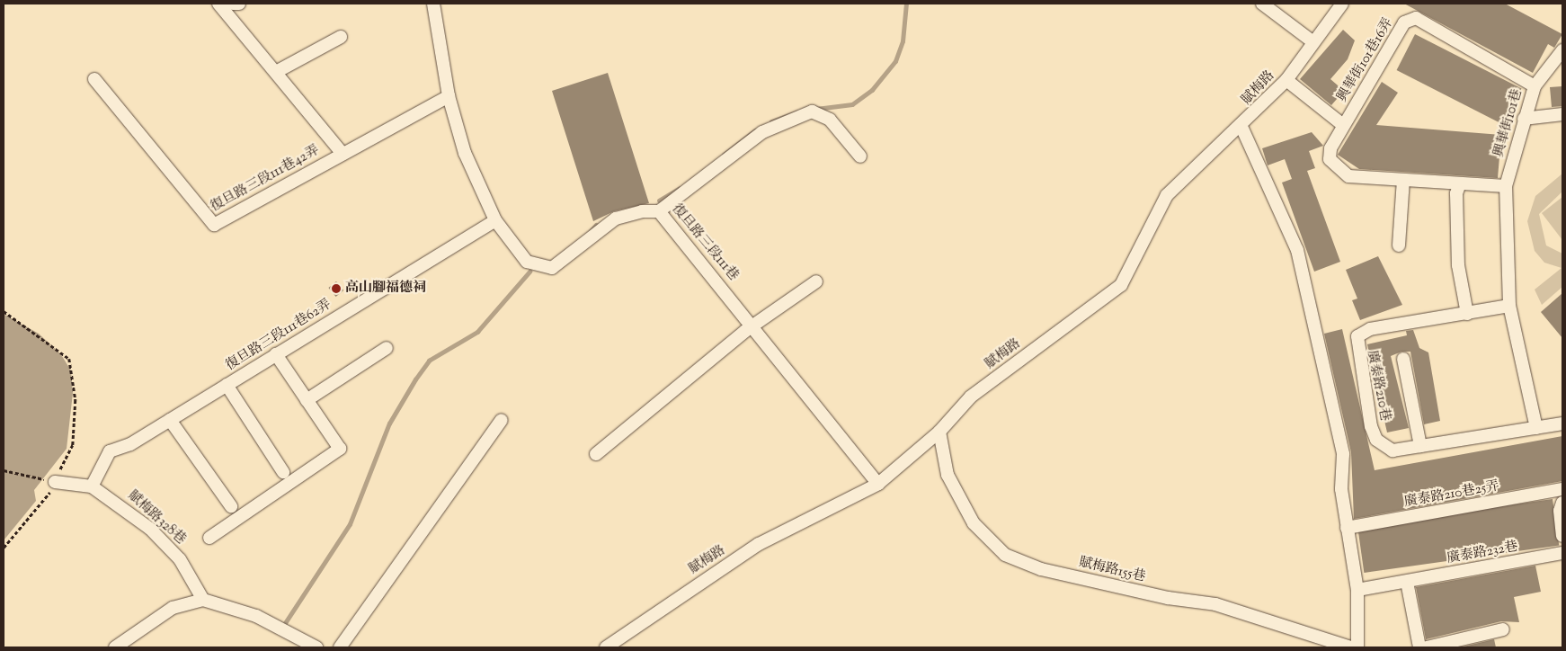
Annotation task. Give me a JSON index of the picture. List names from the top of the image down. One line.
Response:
{"streets":{"street":["興華街101巷16弄","賦梅路","興華街101巷","復旦路三段111巷42弄","復旦路三段111巷","復旦路三段111巷62弄","廣泰路210巷","廣泰路210巷25弄","賦梅路328巷","廣泰路232巷","賦梅路155巷"]},"crossings":[["興華街101巷16弄","興華街101巷"],["賦梅路","復旦路三段111巷"],["賦梅路","賦梅路155巷"],["興華街101巷","廣泰路210巷"],["復旦路三段111巷42弄","復旦路三段111巷"],["復旦路三段111巷","復旦路三段111巷62弄"],["復旦路三段111巷62弄","賦梅路328巷"]],"places":["高山腳福德祠"]}
